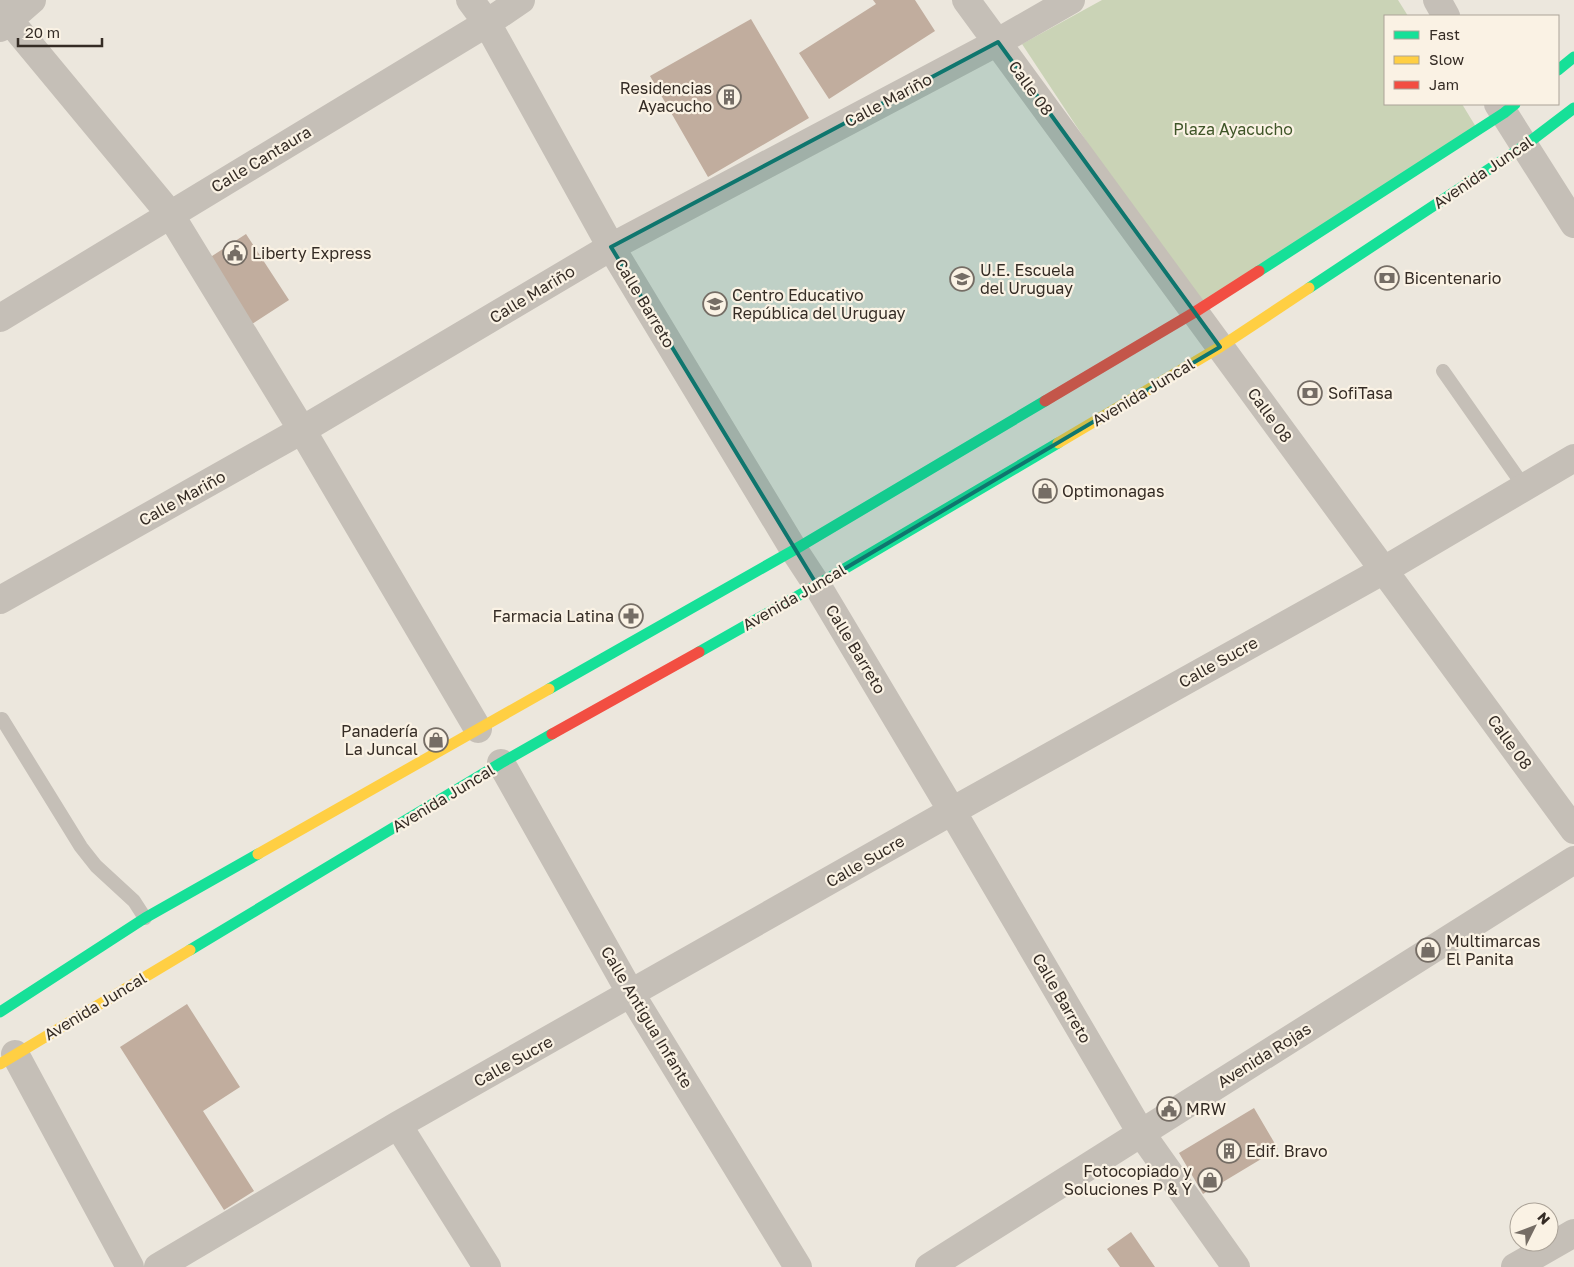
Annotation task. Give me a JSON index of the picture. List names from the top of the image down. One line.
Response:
{"streets":{"street":["Calle 08","Calle Mariño","Calle Cantaura","Avenida Juncal","Calle Barreto","Calle Sucre","Calle Antigua Infante","Avenida Rojas"]},"crossings":[["Calle 08","Calle Mariño"],["Calle 08","Avenida Juncal"],["Calle 08","Calle Sucre"],["Calle Mariño","Calle Barreto"],["Calle Cantaura","Calle Barreto"],["Avenida Juncal","Calle Barreto"],["Avenida Juncal","Calle Antigua Infante"],["Calle Barreto","Calle Sucre"],["Calle Barreto","Avenida Rojas"],["Calle Sucre","Calle Antigua Infante"]],"parks":["Plaza Ayacucho"],"places":{"building":["Residencias Ayacucho","Edif. Bravo"],"public building":["Liberty Express","MRW"],"bank":["Bicentenario","SofiTasa"],"school or university":["U.E. Escuela del Uruguay","Centro Educativo República del Uruguay"],"shop":["Optimonagas","Panadería La Juncal","Multimarcas El Panita","Fotocopiado y Soluciones P & Y"],"pharmacy":["Farmacia Latina"]},"legend":["Fast","Slow","Jam"],"scale_bar":"20 m","north":"top right"}
